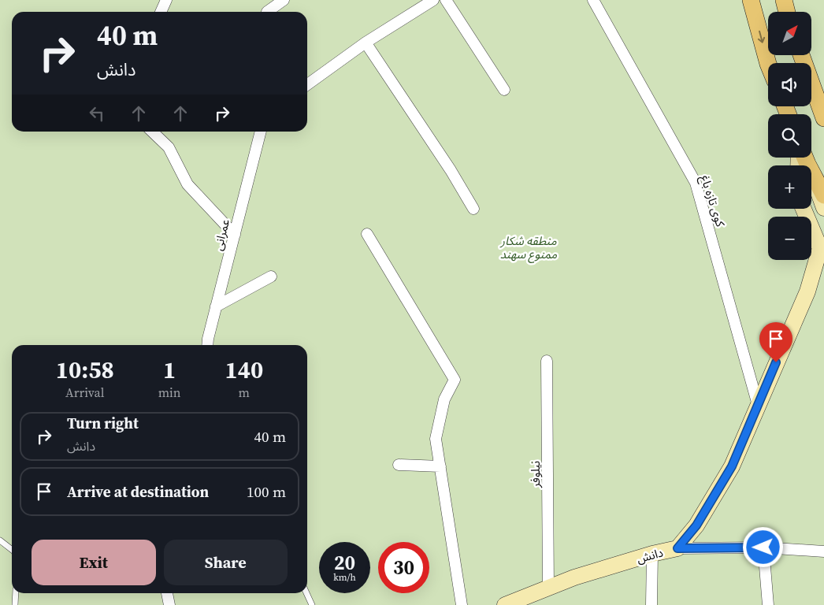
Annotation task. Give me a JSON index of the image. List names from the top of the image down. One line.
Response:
{"streets":{"street":["کوی تازه باغ","عمرانی","نیلوفر","دانش"]},"crossings":[["کوی تازه باغ","دانش"],["نیلوفر","دانش"]],"parks":["منطقه شکار ممنوع سهند"],"north":"top right","page":{"map_buttons":["+","−"],"turn":["40 m","دانش"],"eta":["10:58","Arrival","1","min","140","m"],"list":[{"name":"Turn right","note":"دانش","value":"40 m"},{"name":"Arrive at destination","value":"100 m"}],"buttons":["Exit","Share"],"speed":"20 km/h","limit":"30"}}
